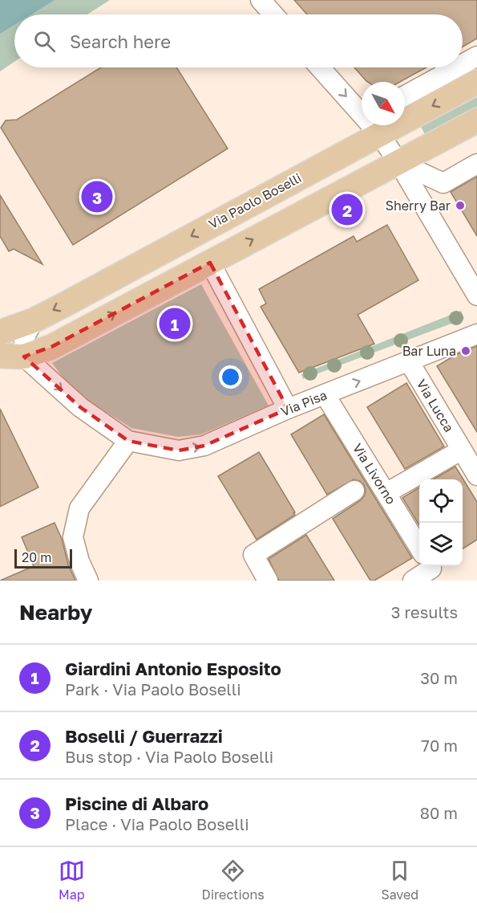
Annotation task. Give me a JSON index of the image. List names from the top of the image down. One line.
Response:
{"streets":{"main road":["Via Paolo Boselli"],"street":["Via Pisa","Via Lucca","Via Livorno"]},"crossings":[["Via Pisa","Via Lucca"],["Via Pisa","Via Livorno"]],"one_way":["Via Pisa"],"places":["Sherry Bar","Bar Luna"],"scale_bar":"20 m","north":"bottom right","page":{"search":"Search here","pins":["3","2","1"],"scale":"20 m","heading":["Nearby","3 results"],"list":[{"mark":"1","name":"Giardini Antonio Esposito","note":"Park · Via Paolo Boselli","value":"30 m"},{"mark":"2","name":"Boselli / Guerrazzi","note":"Bus stop · Via Paolo Boselli","value":"70 m"},{"mark":"3","name":"Piscine di Albaro","note":"Place · Via Paolo Boselli","value":"80 m"}],"nav":["Map","Directions","Saved"]}}
